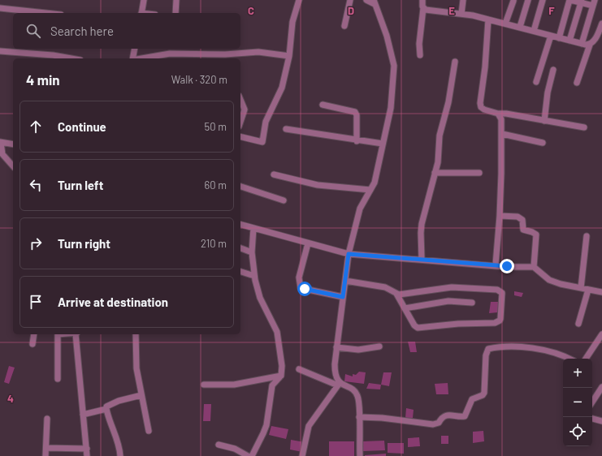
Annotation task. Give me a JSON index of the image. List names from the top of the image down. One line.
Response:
{"page":{"search":"Search here","heading":["4 min","Walk · 320 m"],"list":[["Continue","50 m"],["Turn left","60 m"],["Turn right","210 m"],"Arrive at destination"],"map_buttons":["+","−"]},"grid":{"columns":["C","D","E","F"],"rows":["4"]}}
